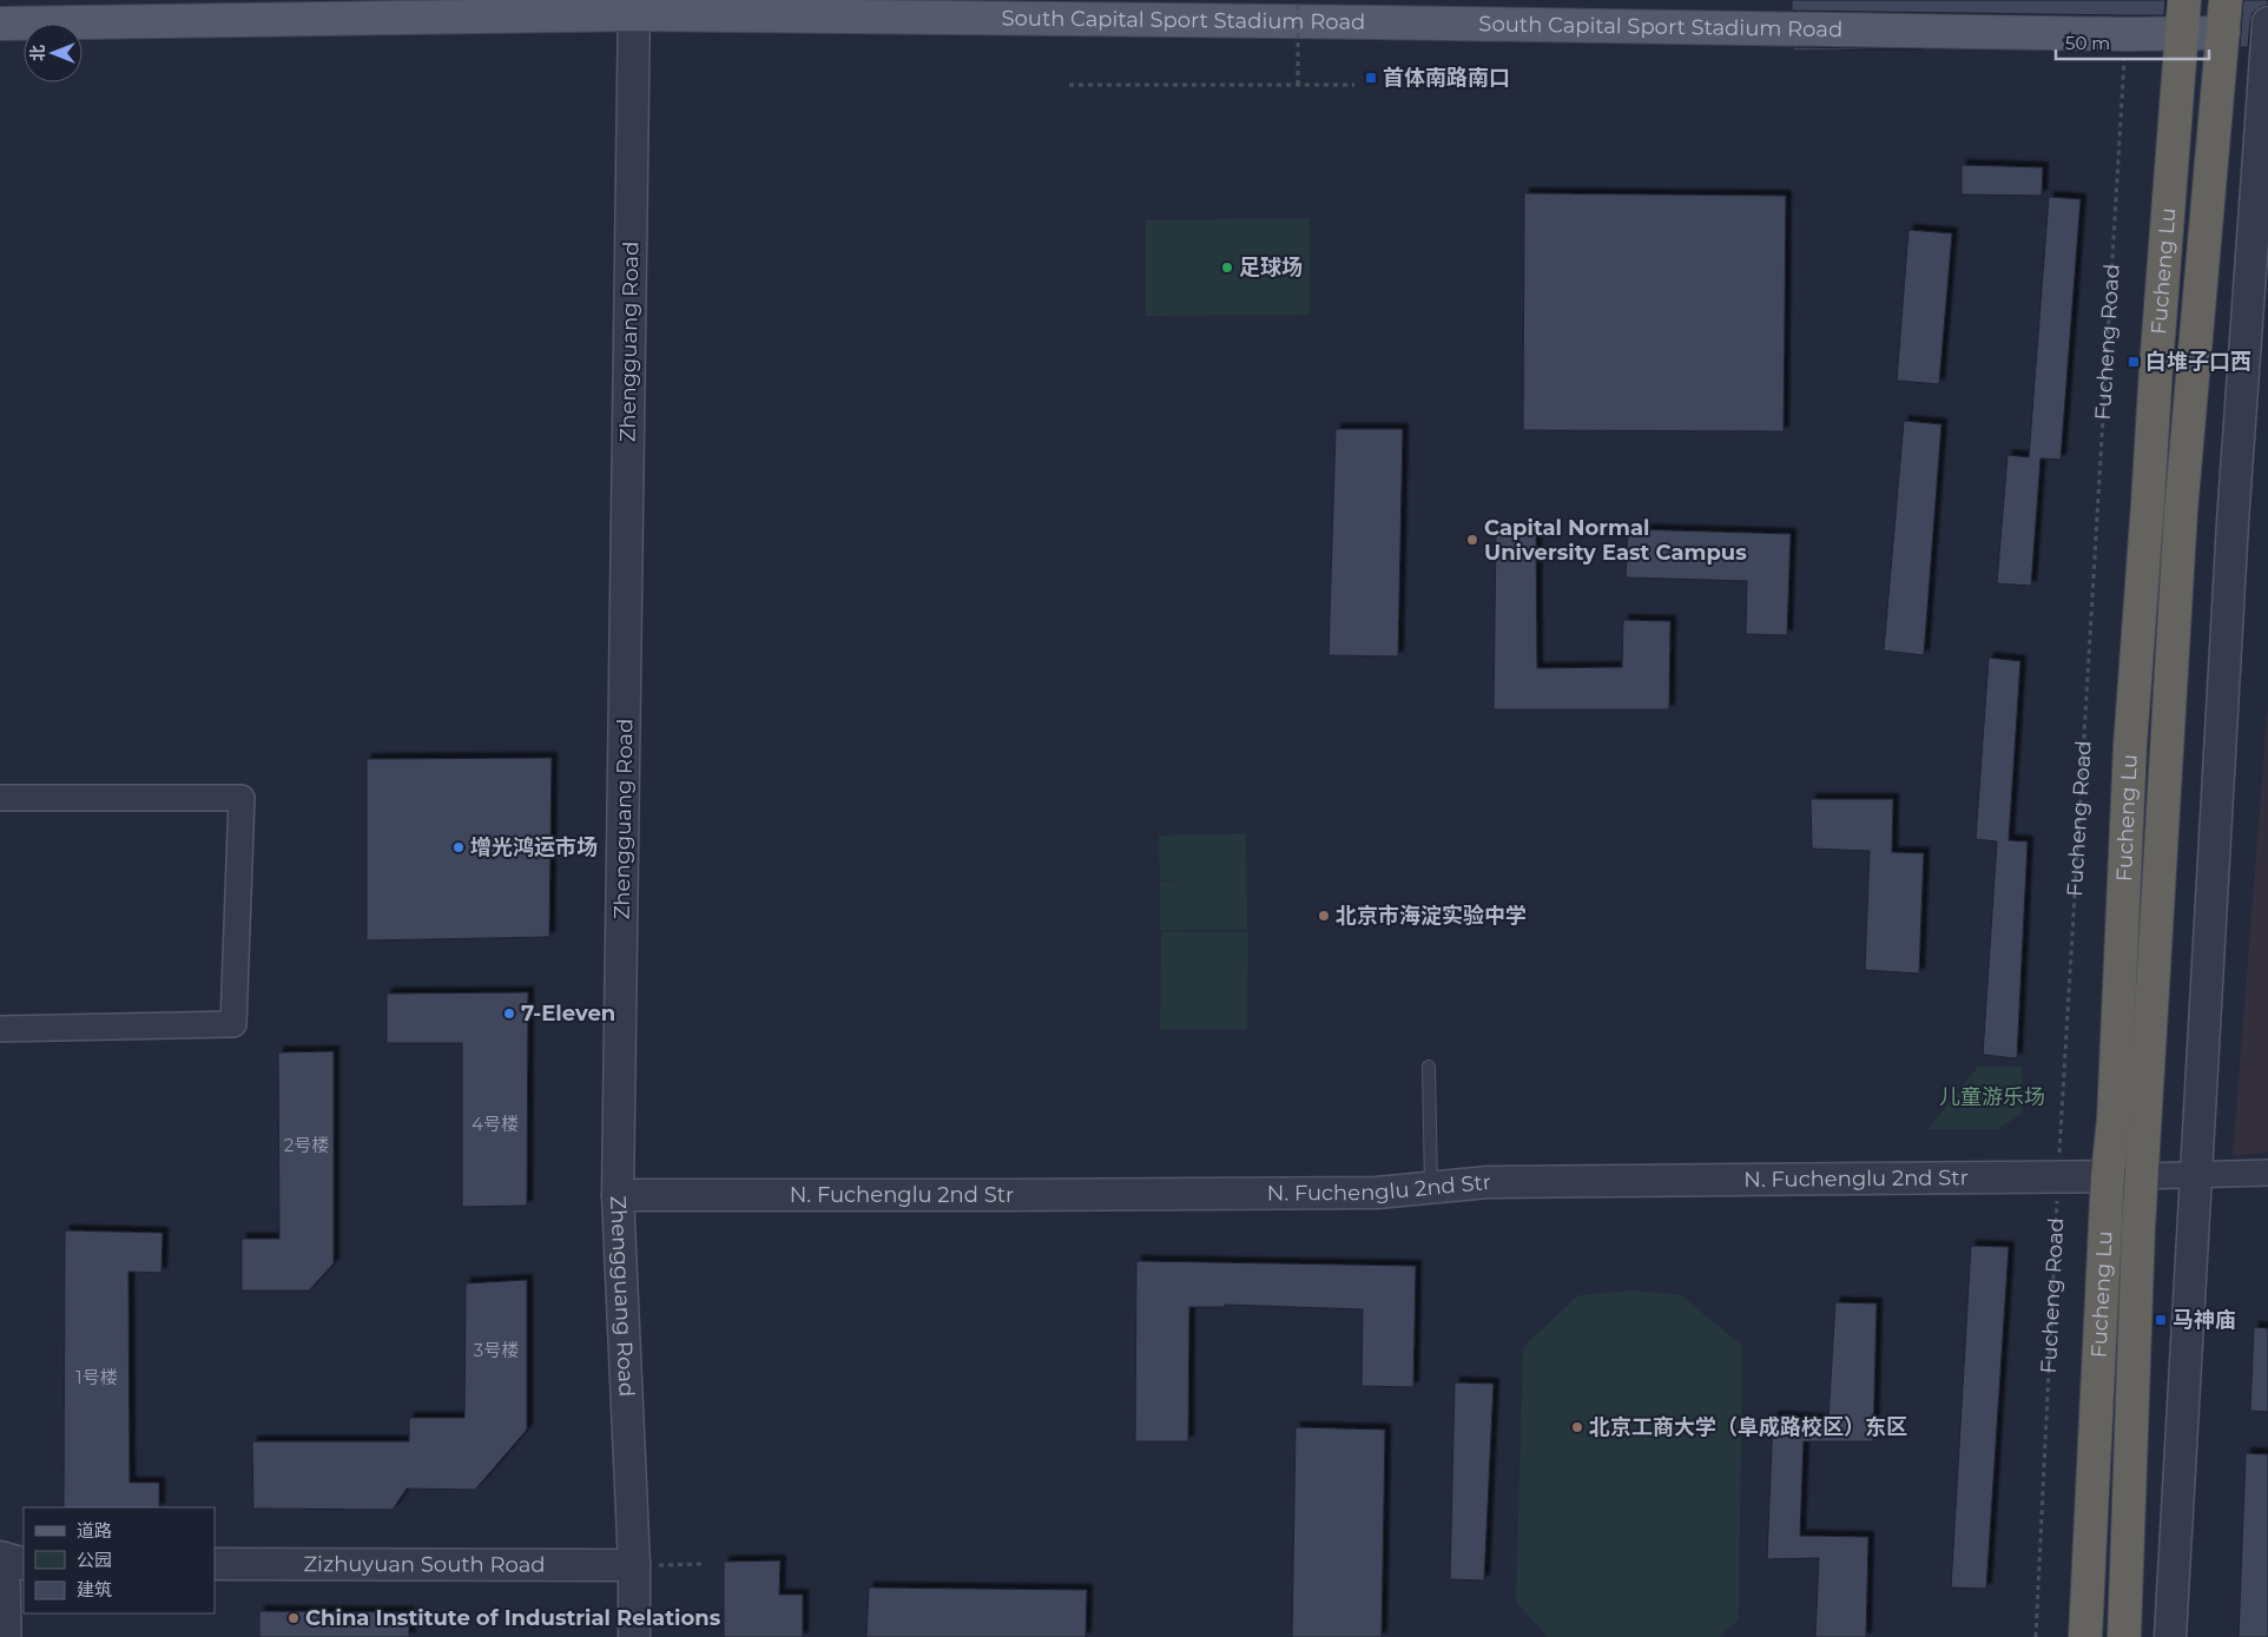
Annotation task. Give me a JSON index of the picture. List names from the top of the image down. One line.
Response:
{"streets":{"highway":["Fucheng Lu"],"main road":["South Capital Sport Stadium Road"],"street":["Zhengguang Road","N. Fuchenglu 2nd Str","Zizhuyuan South Road"],"path":["Fucheng Road"]},"crossings":[["South Capital Sport Stadium Road","Fucheng Lu"],["South Capital Sport Stadium Road","Zhengguang Road"],["South Capital Sport Stadium Road","Fucheng Road"],["Fucheng Lu","N. Fuchenglu 2nd Str"],["Zhengguang Road","N. Fuchenglu 2nd Str"],["Zhengguang Road","Zizhuyuan South Road"],["Fucheng Road","N. Fuchenglu 2nd Str"]],"parks":["儿童游乐场"],"places":{"transit":["首体南路南口","白堆子口西","马神庙"],"other":["足球场","Capital Normal University East Campus","增光鸿运市场","北京市海淀实验中学","7-Eleven","北京工商大学（阜成路校区）东区","China Institute of Industrial Relations"]},"house_numbers":["4号楼","2号楼","3号楼","1号楼"],"legend":["道路","公园","建筑"],"scale_bar":"50 m","north":"left"}
